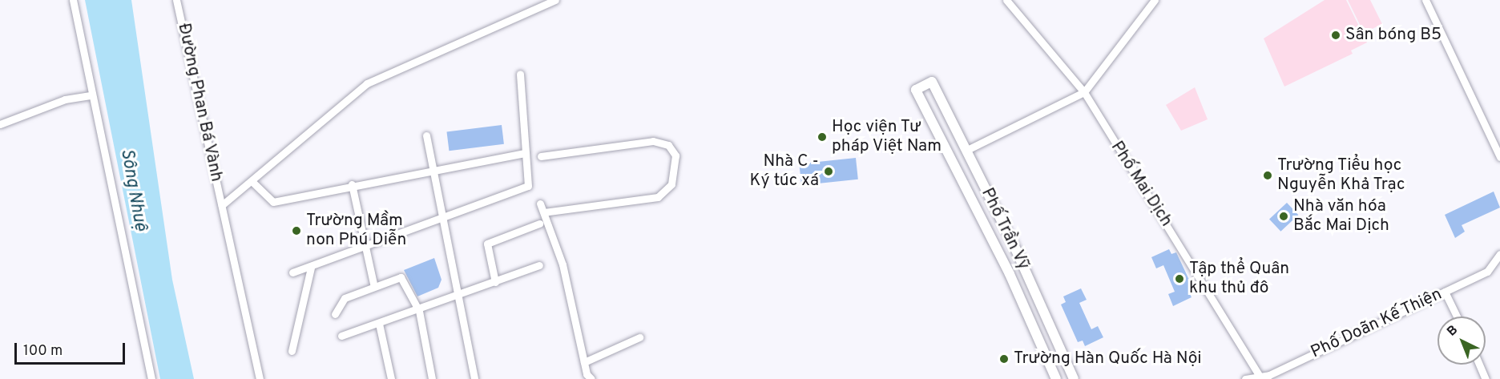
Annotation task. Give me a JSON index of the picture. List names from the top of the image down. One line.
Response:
{"streets":{"main road":["Phố Trần Vỹ"],"street":["Đường Phan Bá Vành","Phố Mai Dịch","Phố Doãn Kế Thiện"]},"crossings":[["Phố Mai Dịch","Phố Doãn Kế Thiện"]],"water":["Sông Nhuệ"],"places":["Sân bóng B5","Học viện Tư pháp Việt Nam","Nhà C - Ký túc xá","Trường Tiểu học Nguyễn Khả Trạc","Nhà văn hóa Bắc Mai Dịch","Trường Mầm non Phú Diễn","Tập thể Quân khu thủ đô","Trường Hàn Quốc Hà Nội"],"scale_bar":"100 m","north":"top left"}
